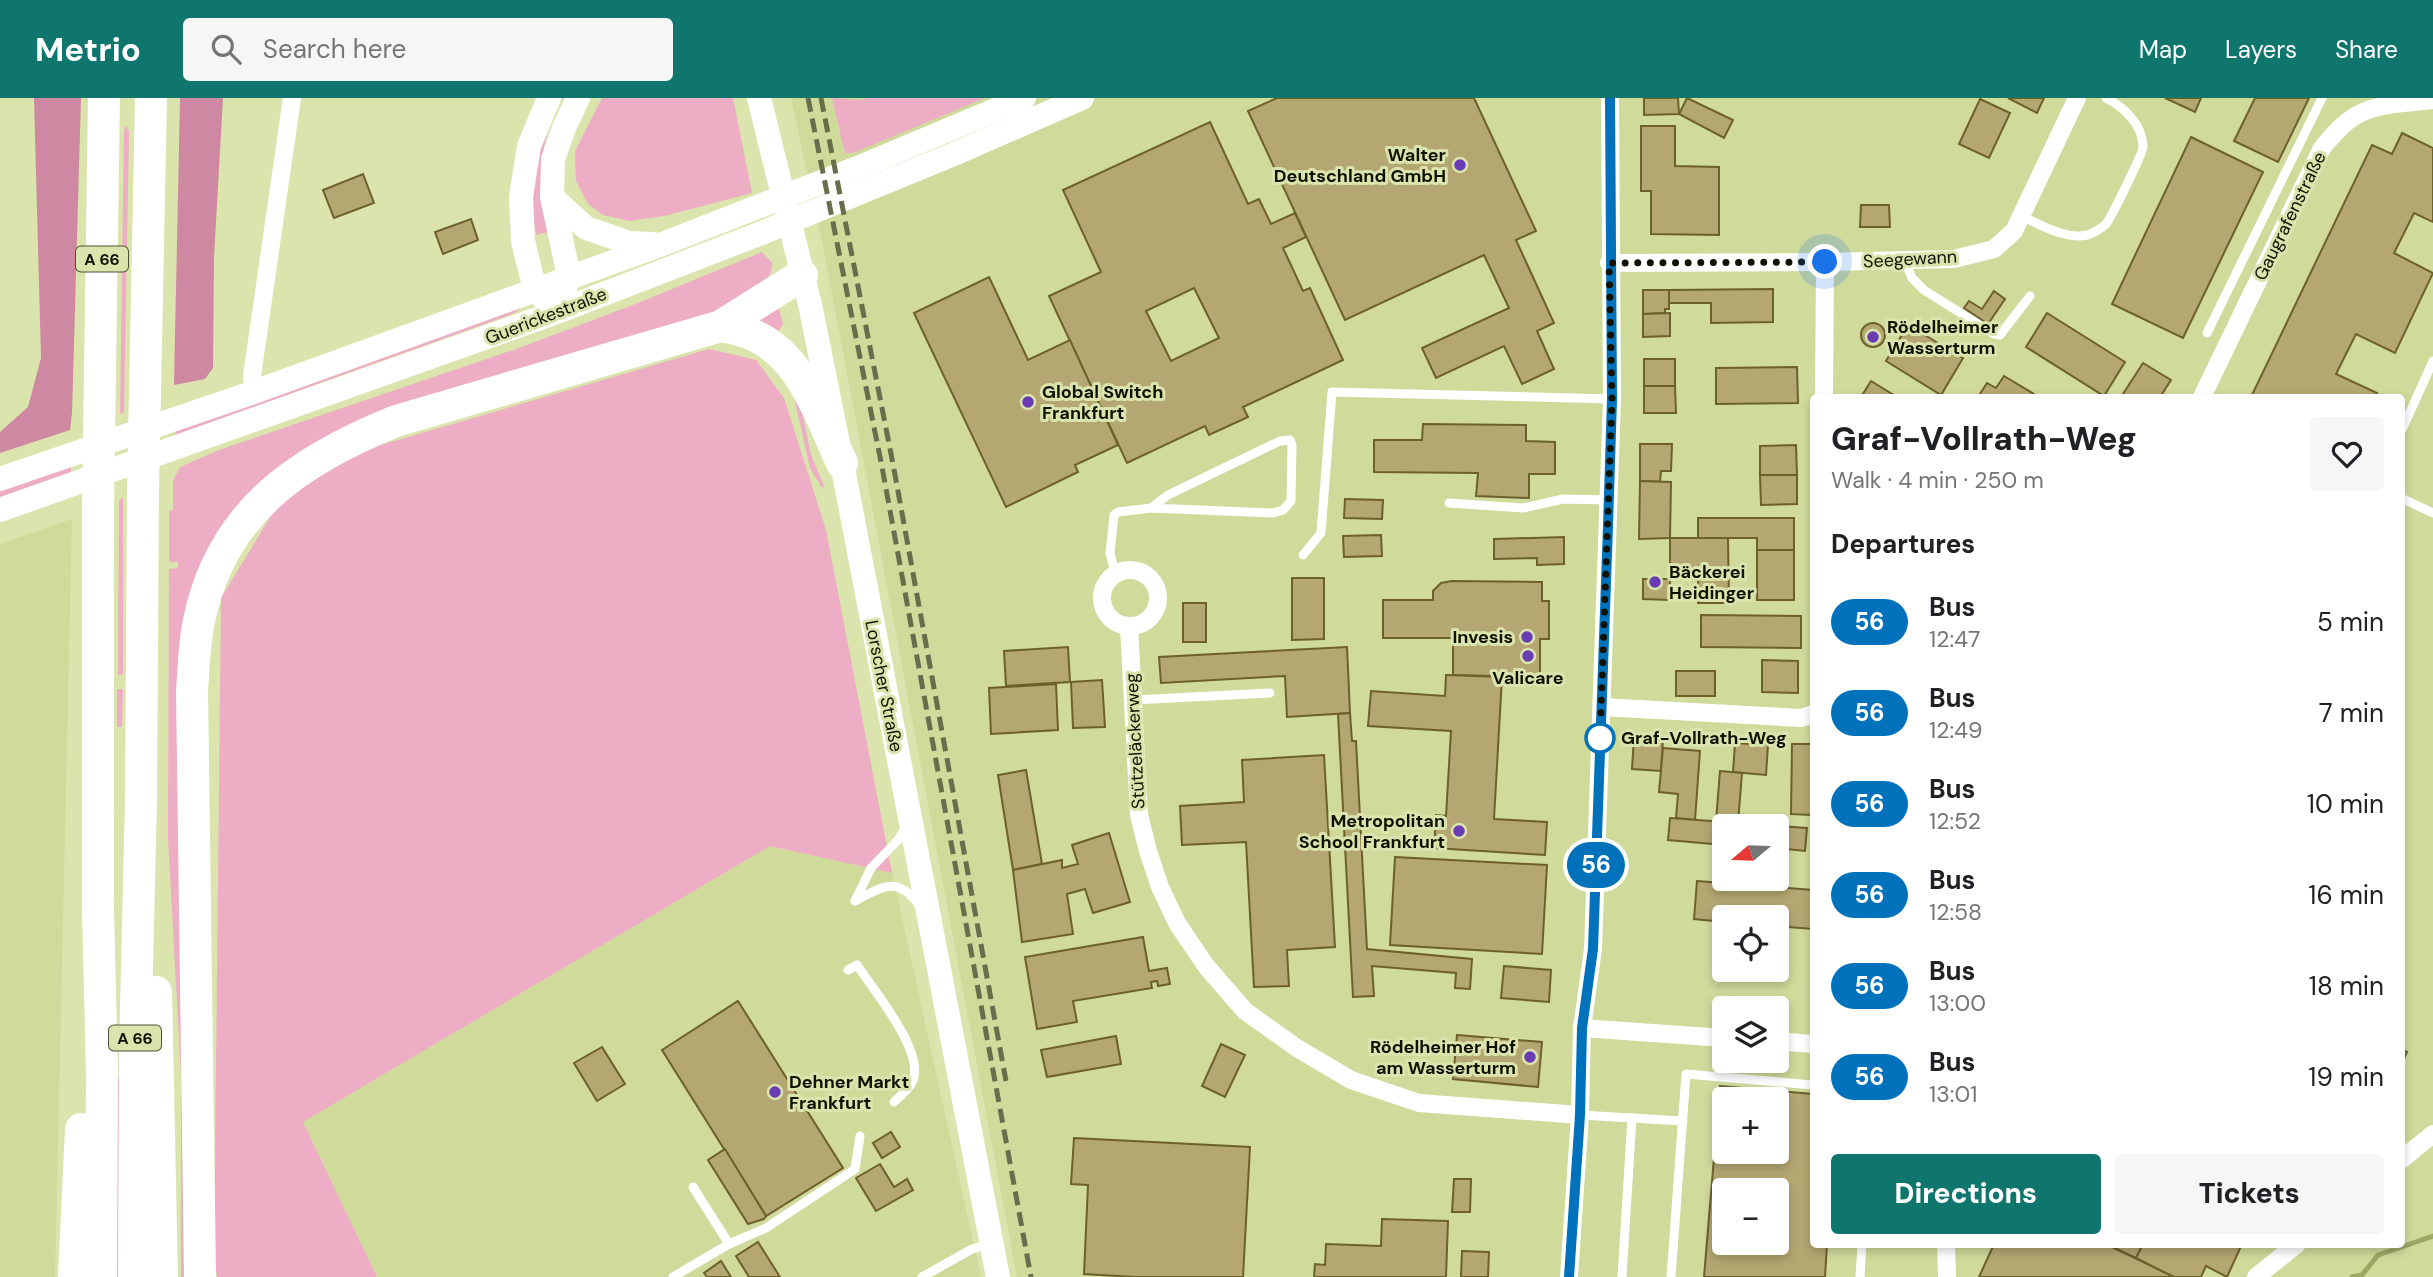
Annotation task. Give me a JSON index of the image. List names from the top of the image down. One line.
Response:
{"streets":{"highway":["A 66"],"main road":["Guerickestraße","Lorscher Straße"],"street":["Gaugrafenstraße","Seegewann","Stützeläckerweg"]},"places":["Walter Deutschland GmbH","Rödelheimer Wasserturm","Global Switch Frankfurt","Bäckerei Heidinger","Invesis","Valicare","Graf-Vollrath-Weg","Metropolitan School Frankfurt","Rödelheimer Hof am Wasserturm","Dehner Markt Frankfurt"],"lines":["bus line 56"],"north":"left","page":{"header":"Metrio","search":"Search here","nav":["Map","Layers","Share"],"on_map":"56","heading":[["Graf-Vollrath-Weg","Walk · 4 min · 250 m"],"Departures"],"list":[{"mark":"56","name":"Bus","note":"12:47","value":"5 min"},{"mark":"56","name":"Bus","note":"12:49","value":"7 min"},{"mark":"56","name":"Bus","note":"12:52","value":"10 min"},{"mark":"56","name":"Bus","note":"12:58","value":"16 min"},{"mark":"56","name":"Bus","note":"13:00","value":"18 min"},{"mark":"56","name":"Bus","note":"13:01","value":"19 min"}],"map_buttons":["+","−"],"buttons":["Directions","Tickets"]}}
